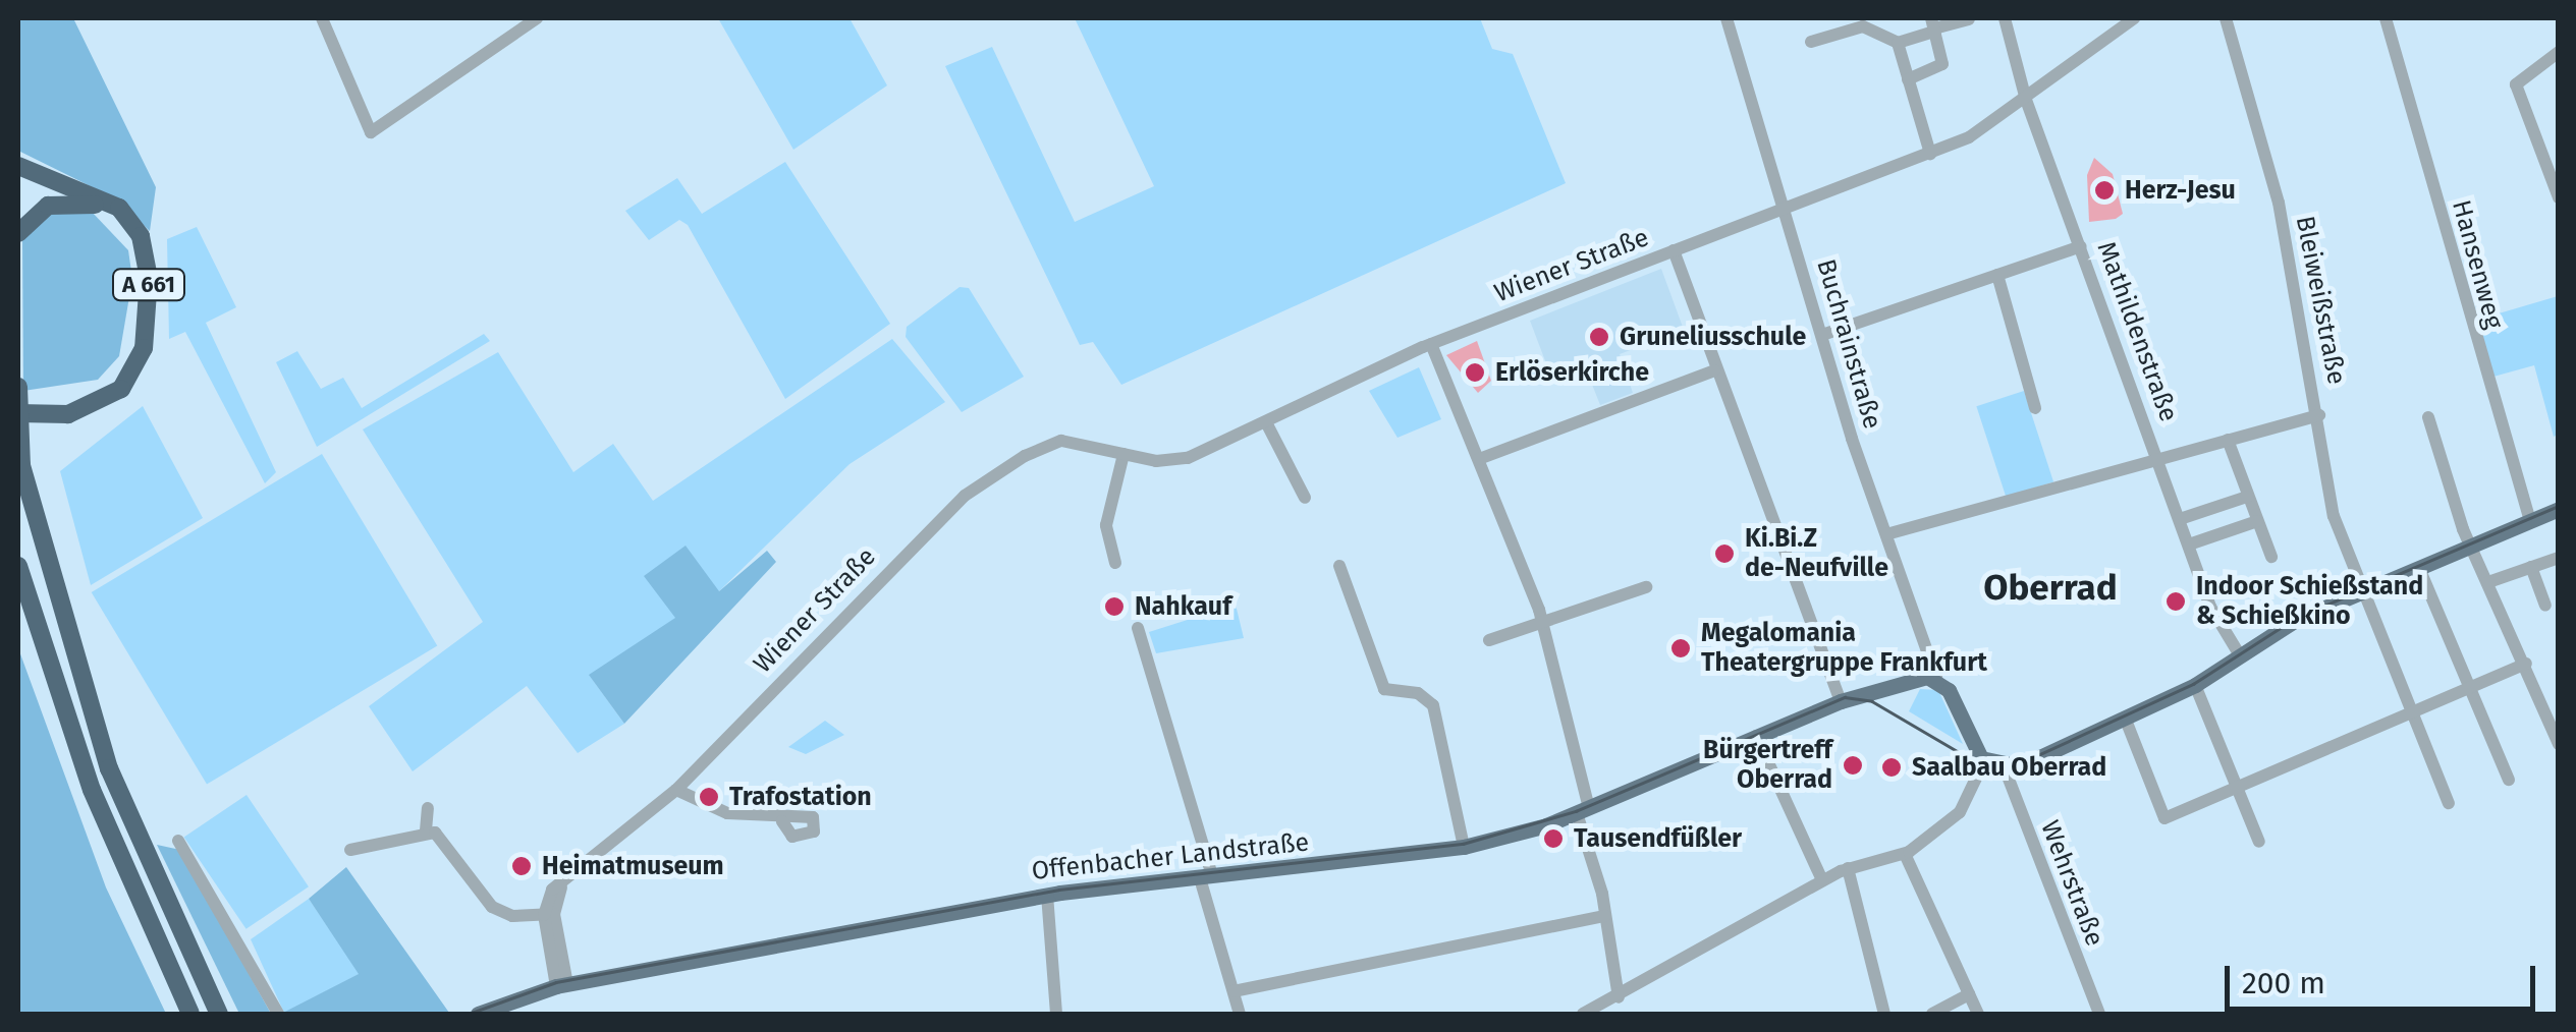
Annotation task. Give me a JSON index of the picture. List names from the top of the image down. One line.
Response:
{"streets":{"highway":["A 661"],"main road":["Offenbacher Landstraße"],"street":["Hansenweg","Wiener Straße","Bleiweißstraße","Mathildenstraße","Buchrainstraße","Wehrstraße"]},"crossings":[["Wiener Straße","Mathildenstraße"],["Wiener Straße","Buchrainstraße"],["Buchrainstraße","Offenbacher Landstraße"]],"districts":["Oberrad"],"places":["Herz-Jesu","Gruneliusschule","Erlöserkirche","Ki.Bi.Z de-Neufville","Indoor Schießstand & Schießkino","Nahkauf","Megalomania Theatergruppe Frankfurt","Bürgertreff Oberrad","Saalbau Oberrad","Trafostation","Tausendfüßler","Heimatmuseum"],"scale_bar":"200 m"}
